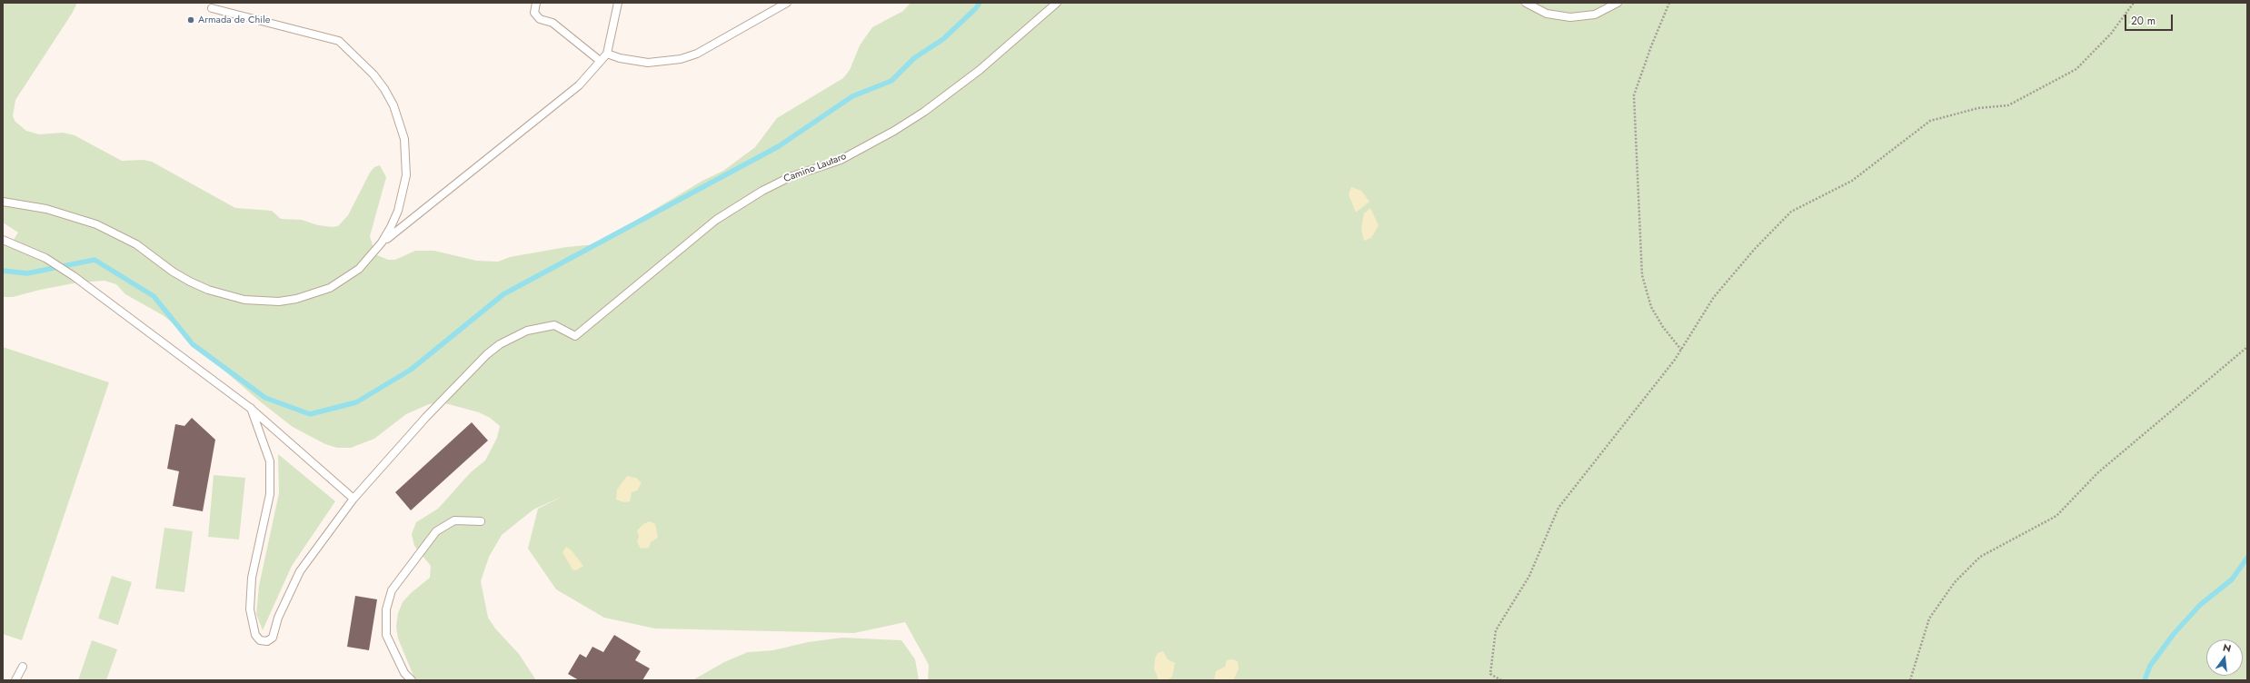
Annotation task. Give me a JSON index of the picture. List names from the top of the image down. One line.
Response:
{"streets":{"lane":["Camino Lautaro"]},"places":["Armada de Chile"],"scale_bar":"20 m","north":"top"}
